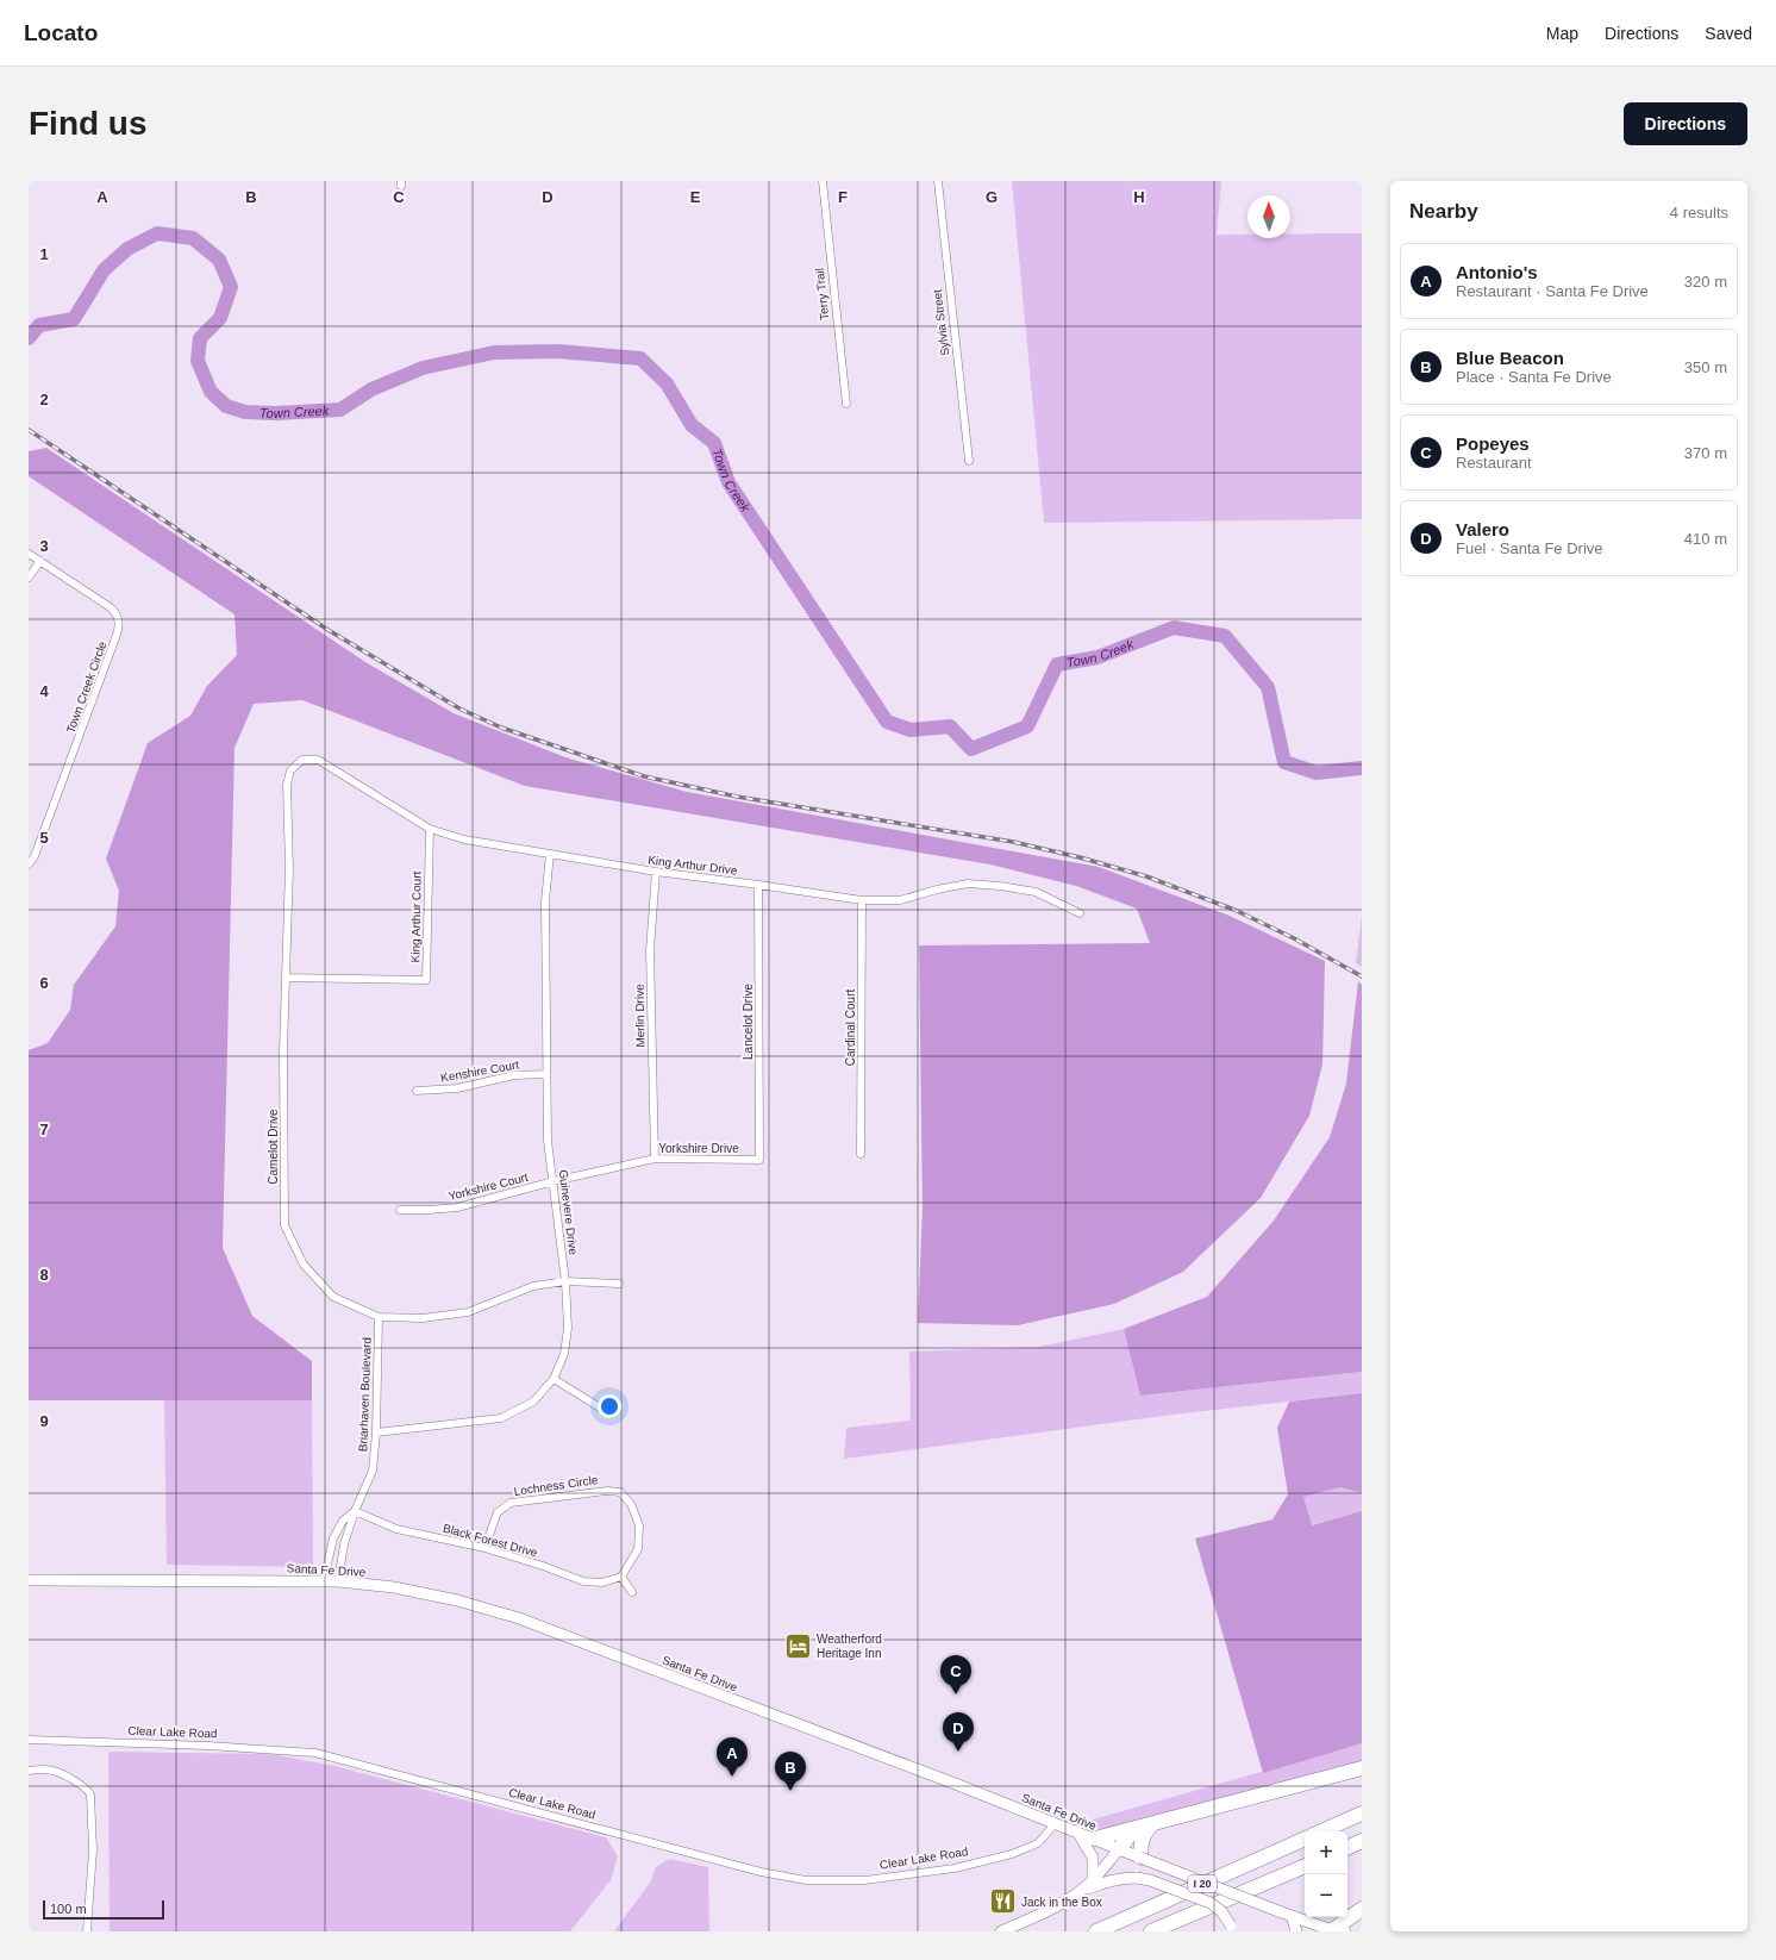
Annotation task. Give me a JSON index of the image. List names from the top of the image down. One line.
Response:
{"streets":{"highway":["I 20"],"main road":["Santa Fe Drive"],"street":["Terry Trail","Sylvia Street","Town Creek Circle","King Arthur Drive","King Arthur Court","Merlin Drive","Lancelot Drive","Cardinal Court","Kenshire Court","Camelot Drive","Yorkshire Drive","Yorkshire Court","Guinevere Drive","Briarhaven Boulevard","Lochness Circle","Black Forest Drive","Clear Lake Road"]},"crossings":[["King Arthur Drive","King Arthur Court"],["King Arthur Drive","Merlin Drive"],["King Arthur Drive","Lancelot Drive"],["King Arthur Drive","Cardinal Court"],["King Arthur Drive","Camelot Drive"],["King Arthur Drive","Guinevere Drive"],["King Arthur Court","Camelot Drive"],["Merlin Drive","Yorkshire Drive"],["Lancelot Drive","Yorkshire Drive"],["Kenshire Court","Guinevere Drive"],["Camelot Drive","Guinevere Drive"],["Camelot Drive","Briarhaven Boulevard"],["Yorkshire Drive","Yorkshire Court"],["Yorkshire Drive","Guinevere Drive"],["Yorkshire Court","Guinevere Drive"],["Guinevere Drive","Briarhaven Boulevard"],["Briarhaven Boulevard","Black Forest Drive"],["Briarhaven Boulevard","Santa Fe Drive"],["Lochness Circle","Black Forest Drive"],["Santa Fe Drive","Clear Lake Road"]],"water":["Town Creek"],"places":{"hotel":["Weatherford Heritage Inn"],"restaurant":["Jack in the Box"]},"scale_bar":"100 m","north":"top","page":{"header":"Locato","nav":["Map","Directions","Saved"],"buttons":"Directions","title":"Find us","heading":["Nearby","4 results"],"list":[{"mark":"A","name":"Antonio's","note":"Restaurant · Santa Fe Drive","value":"320 m"},{"mark":"B","name":"Blue Beacon","note":"Place · Santa Fe Drive","value":"350 m"},{"mark":"C","name":"Popeyes","note":"Restaurant","value":"370 m"},{"mark":"D","name":"Valero","note":"Fuel · Santa Fe Drive","value":"410 m"}],"pins":["C","D","A","B"],"map_buttons":["+","−"],"scale":"100 m"},"grid":{"columns":["A","B","C","D","E","F","G","H"],"rows":["1","2","3","4","5","6","7","8","9"]}}
